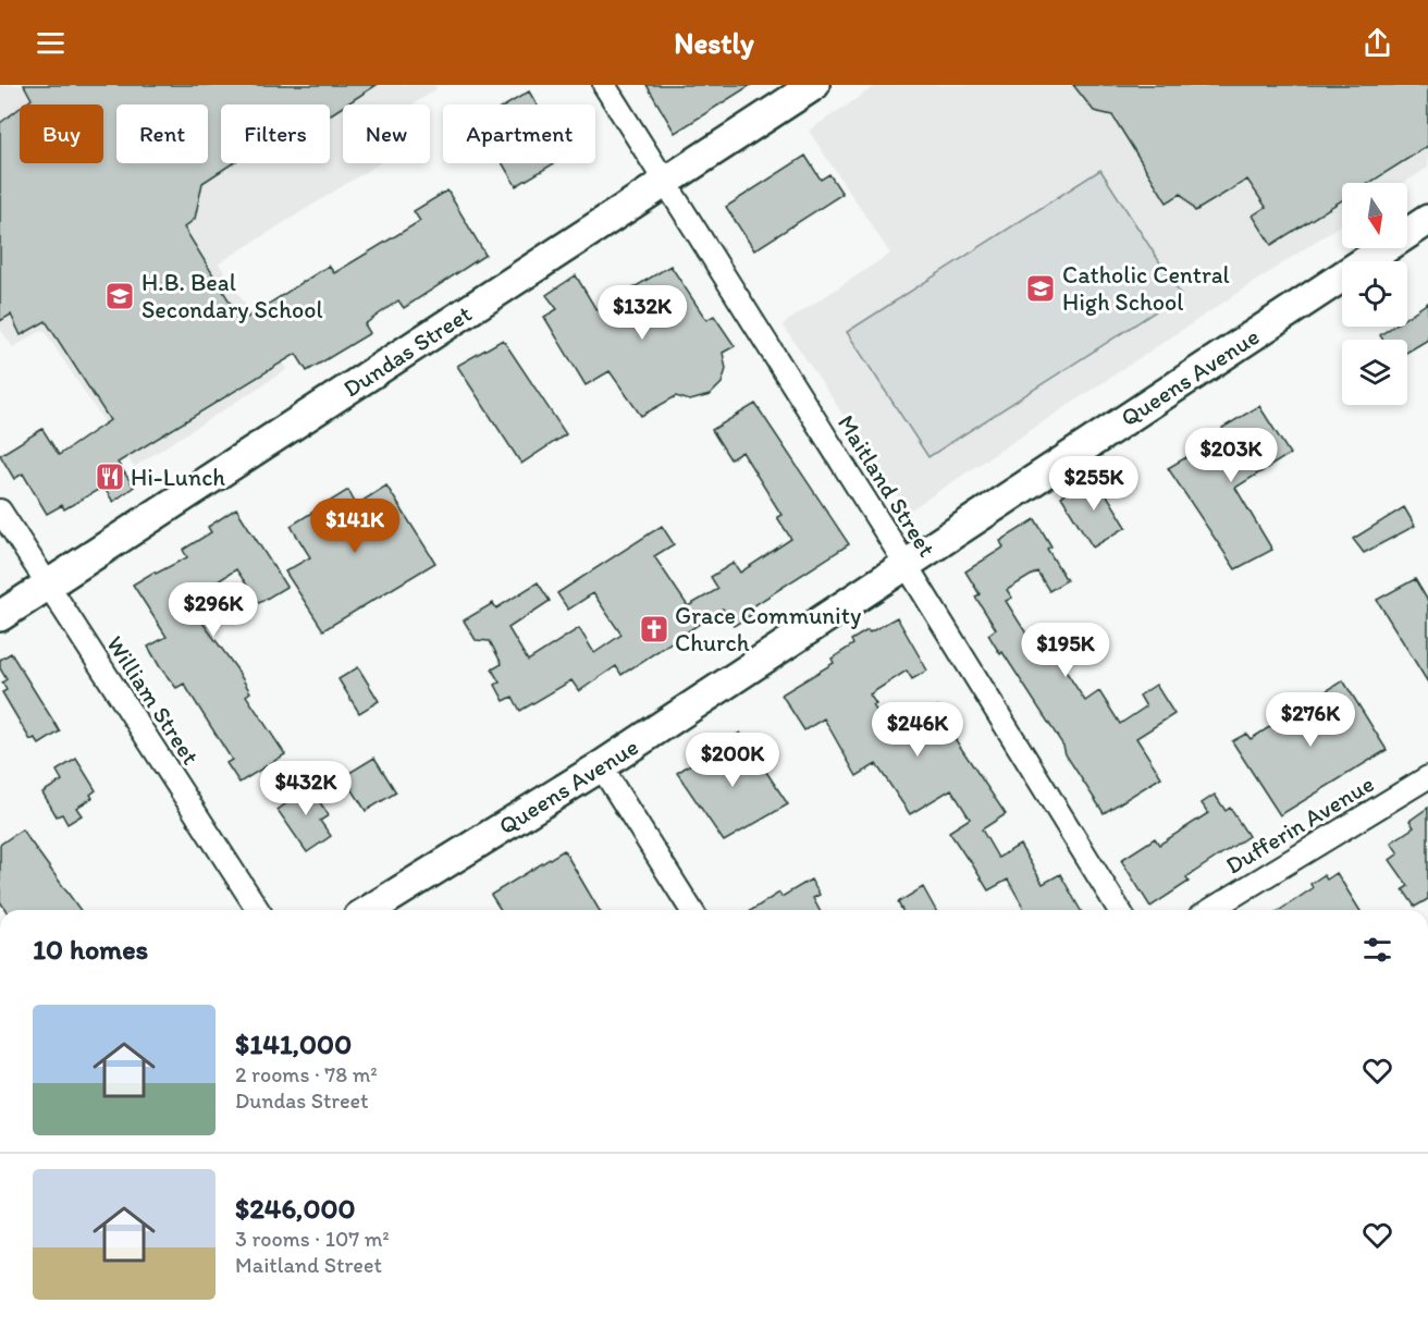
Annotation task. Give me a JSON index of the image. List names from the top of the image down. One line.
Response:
{"streets":{"main road":["Dundas Street","Queens Avenue"],"street":["Maitland Street","William Street","Dufferin Avenue"]},"crossings":[["Dundas Street","Maitland Street"],["Dundas Street","William Street"],["Queens Avenue","Maitland Street"]],"places":{"school or university":["Catholic Central High School","H.B. Beal Secondary School"],"restaurant":["Hi-Lunch"],"church":["Grace Community Church"]},"north":"bottom","page":{"header":"Nestly","chip":["Buy","Rent","Filters","New","Apartment"],"price":["$132K","$203K","$255K","$141K","$296K","$195K","$276K","$246K","$200K","$432K"],"heading":"10 homes","list":[{"name":"$141,000","note":"2 rooms · 78 m² · Dundas Street"},{"name":"$246,000","note":"3 rooms · 107 m² · Maitland Street"}]}}
